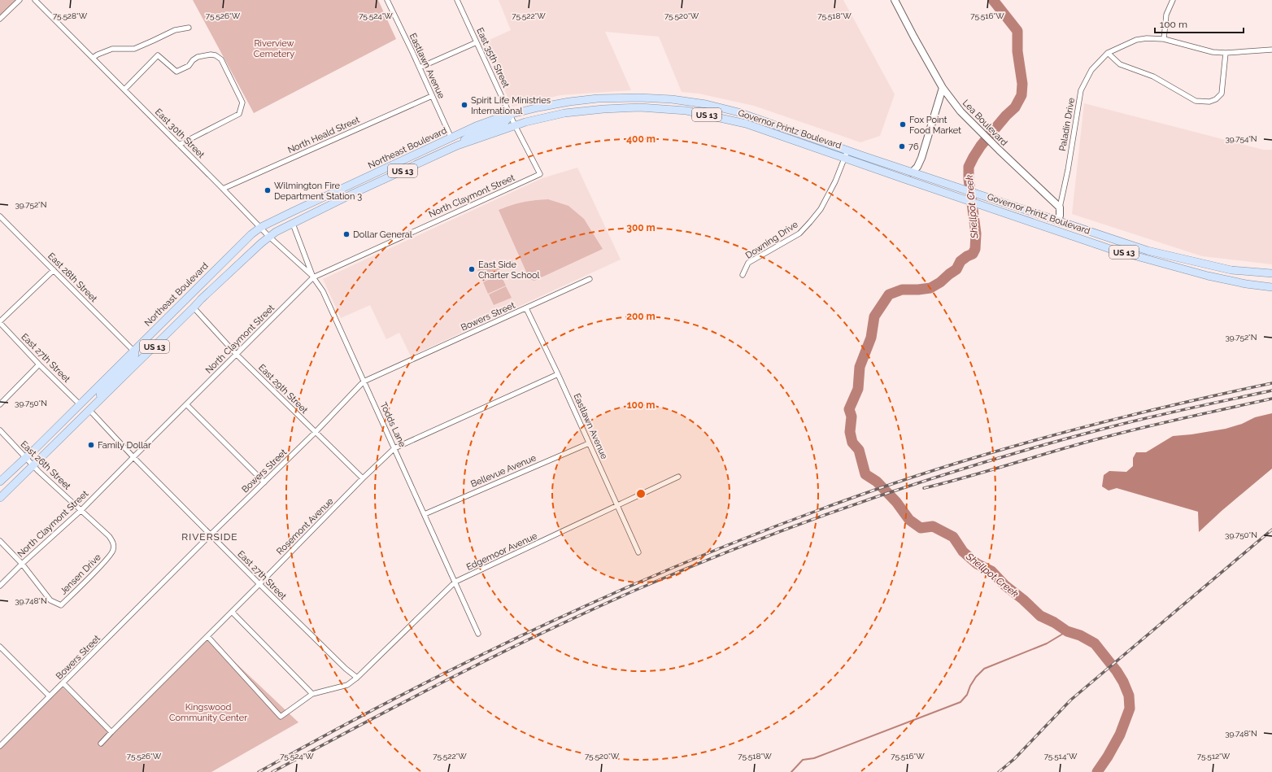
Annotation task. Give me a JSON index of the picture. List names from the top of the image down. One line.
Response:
{"streets":{"main road":["US 13","Governor Printz Boulevard","Northeast Boulevard"],"street":["East 35th Street","Eastlawn Avenue","Lea Boulevard","Paladin Drive","East 30th Street","North Heald Street","North Claymont Street","Downing Drive","East 28th Street","Bowers Street","East 27th Street","East 29th Street","Todds Lane","East 26th Street","Bellevue Avenue","Rosemont Avenue","Edgemoor Avenue","Jensen Drive"]},"crossings":[["East 35th Street","Governor Printz Boulevard"],["East 35th Street","Northeast Boulevard"],["East 35th Street","North Claymont Street"],["Eastlawn Avenue","North Heald Street"],["Eastlawn Avenue","Northeast Boulevard"],["Eastlawn Avenue","Bowers Street"],["Eastlawn Avenue","Bellevue Avenue"],["Eastlawn Avenue","Rosemont Avenue"],["Eastlawn Avenue","Edgemoor Avenue"],["US 13","Governor Printz Boulevard"],["US 13","East 30th Street"],["US 13","East 27th Street"],["US 13","East 29th Street"],["US 13","East 26th Street"],["Lea Boulevard","Paladin Drive"],["Governor Printz Boulevard","East 30th Street"],["Governor Printz Boulevard","Northeast Boulevard"],["Governor Printz Boulevard","Downing Drive"],["Governor Printz Boulevard","Todds Lane"],["East 30th Street","North Heald Street"],["East 30th Street","Northeast Boulevard"],["East 30th Street","North Claymont Street"],["East 30th Street","Todds Lane"],["Northeast Boulevard","Downing Drive"],["Northeast Boulevard","East 28th Street"],["Northeast Boulevard","East 27th Street"],["Northeast Boulevard","East 26th Street"],["North Claymont Street","East 27th Street"],["North Claymont Street","East 29th Street"],["North Claymont Street","Todds Lane"],["North Claymont Street","East 26th Street"],["North Claymont Street","Jensen Drive"],["Bowers Street","East 27th Street"],["Bowers Street","East 29th Street"],["Bowers Street","Todds Lane"],["East 27th Street","Rosemont Avenue"],["East 27th Street","Edgemoor Avenue"],["East 29th Street","Rosemont Avenue"],["Todds Lane","Bellevue Avenue"],["Todds Lane","Rosemont Avenue"],["Todds Lane","Edgemoor Avenue"],["East 26th Street","Jensen Drive"]],"districts":["RIVERSIDE"],"water":["Shellpot Creek"],"parks":["Riverview Cemetery","Kingswood Community Center"],"places":["Spirit Life Ministries International","Fox Point Food Market","76","Wilmington Fire Department Station 3","Dollar General","East Side Charter School","Family Dollar"],"scale_bar":"100 m","coordinates":["75.528°W","75.526°W","75.524°W","75.522°W","75.520°W","75.518°W","75.516°W","39.754°N","39.752°N","39.750°N","39.748°N","75.514°W","75.512°W"],"rings":["400 m","300 m","200 m","100 m"]}
